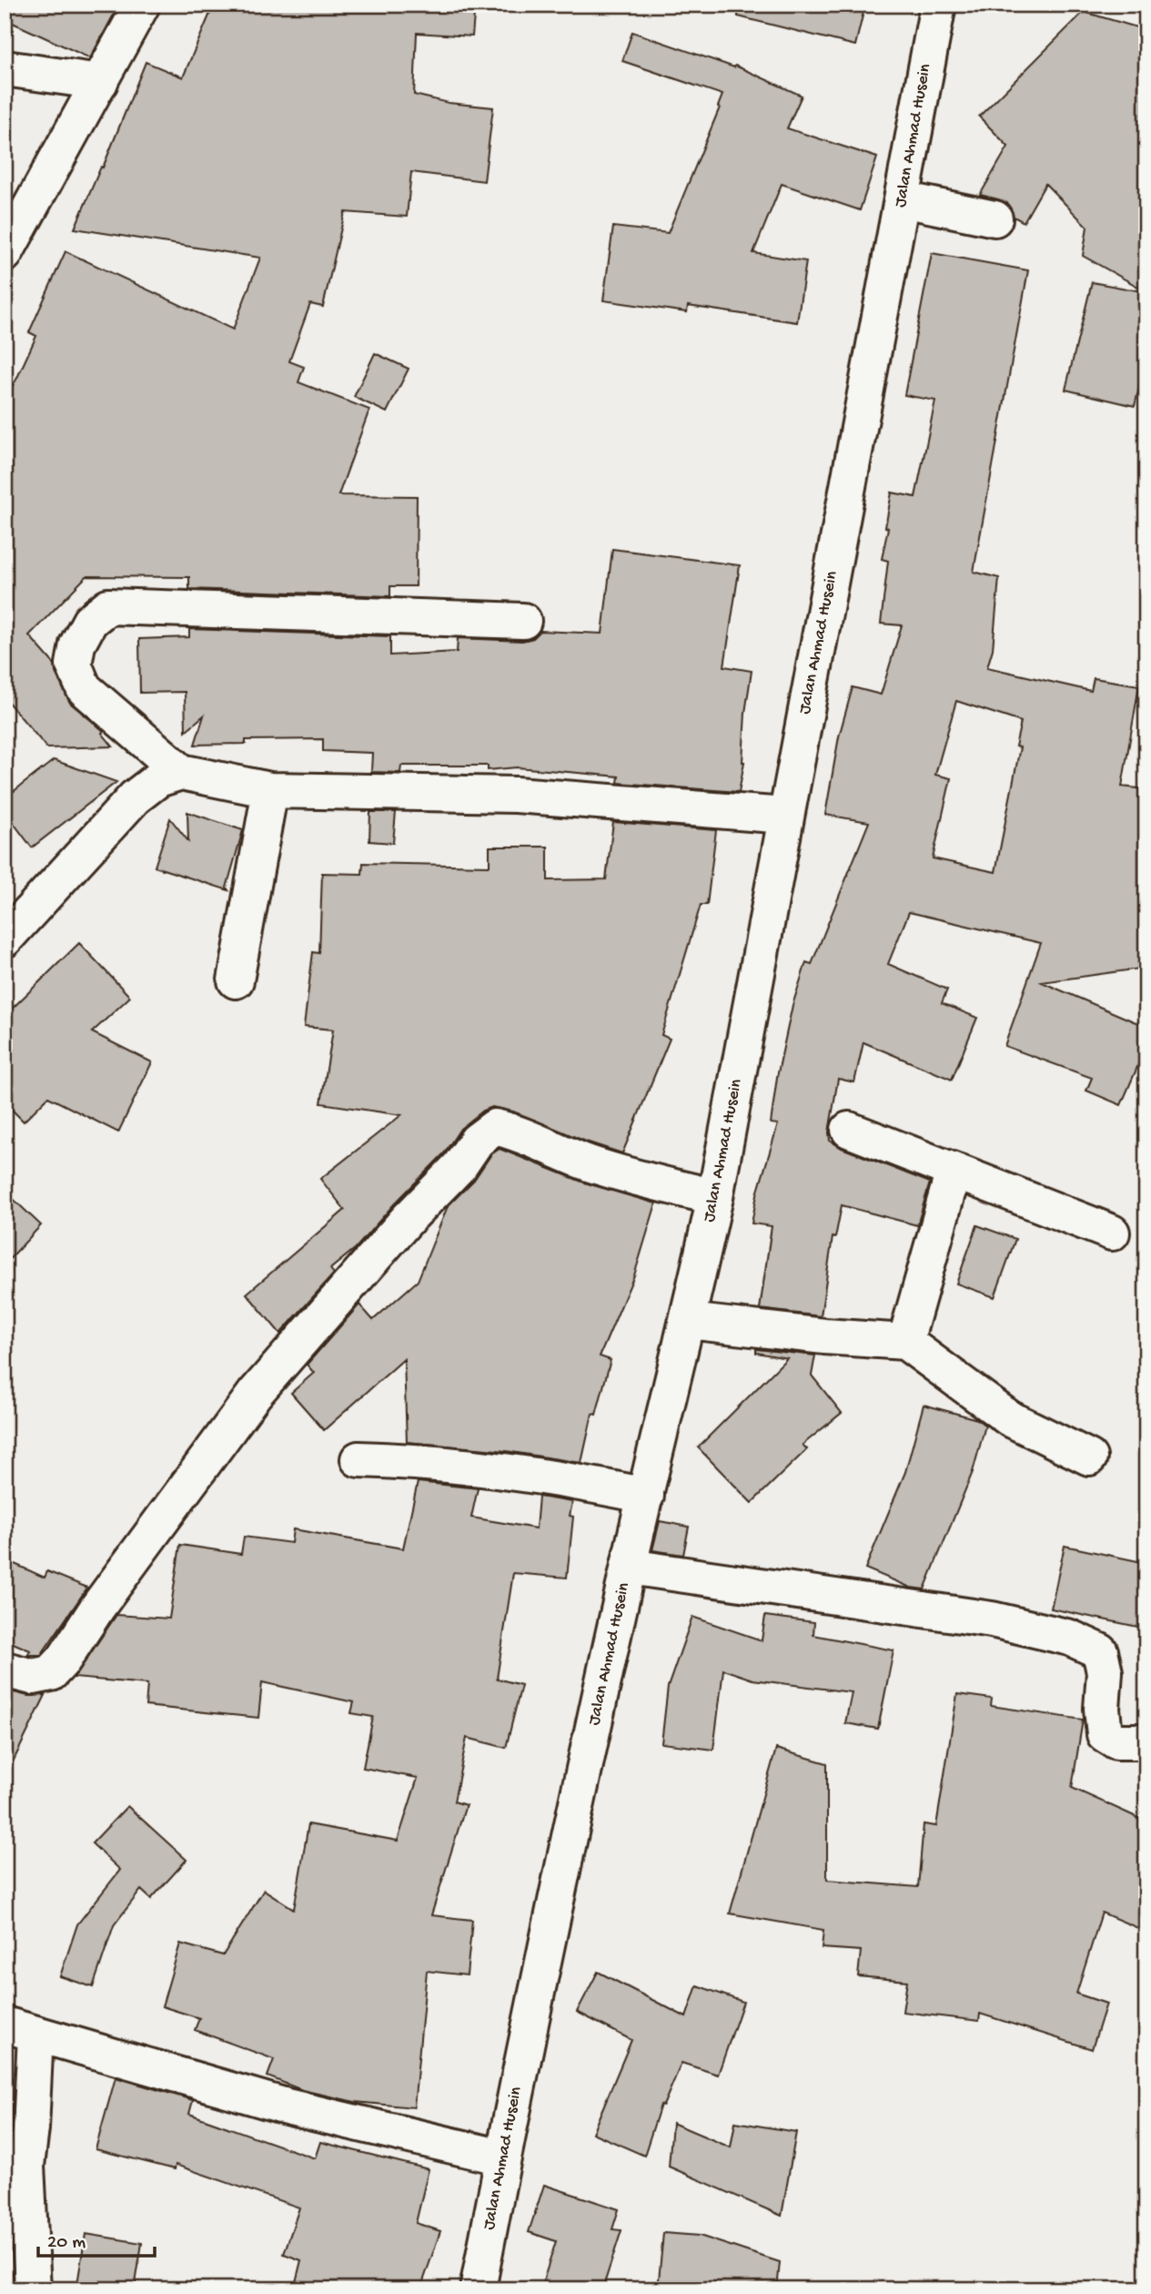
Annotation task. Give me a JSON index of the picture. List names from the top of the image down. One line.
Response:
{"streets":{"street":["Jalan Ahmad Husein"]},"scale_bar":"20 m"}
